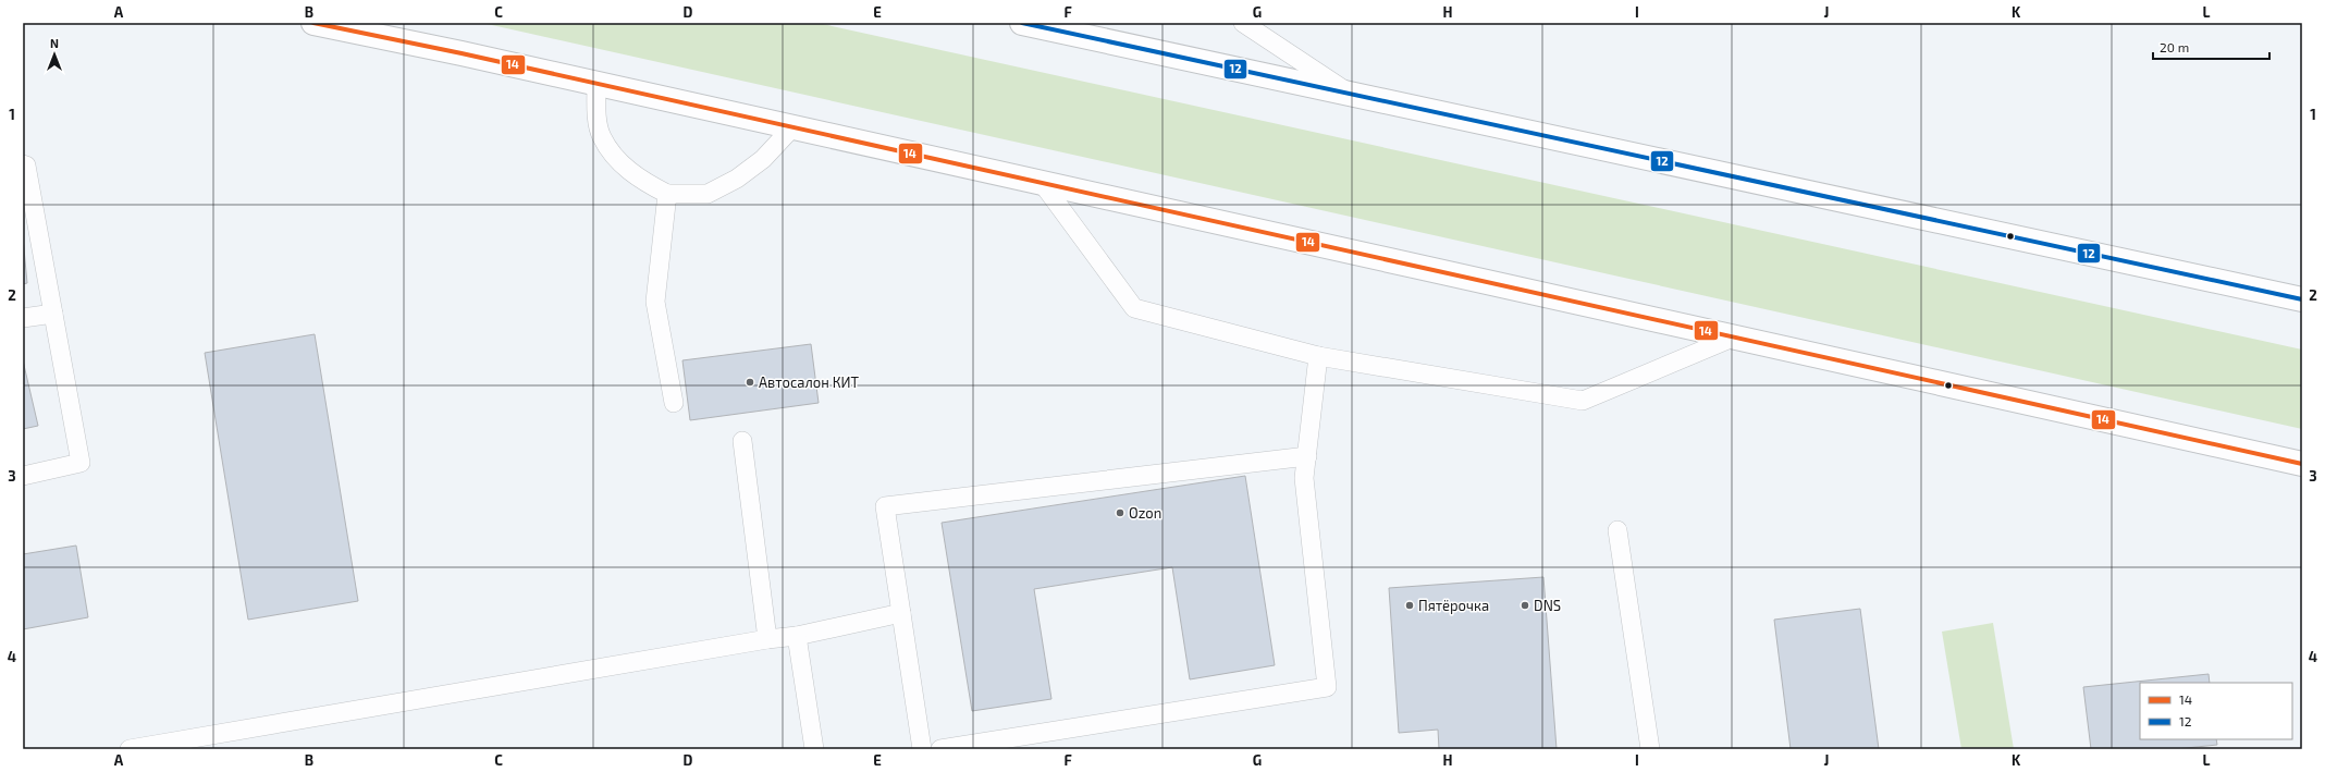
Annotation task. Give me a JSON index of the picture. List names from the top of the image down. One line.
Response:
{"places":["Автосалон КИТ","Ozon","Пятёрочка","DNS"],"lines":["transit line 14","transit line 12"],"legend":["14","12"],"scale_bar":"20 m","north":"top","grid":{"columns":["A","B","C","D","E","F","G","H","I","J","K","L"],"rows":["1","2","3","4"]}}
